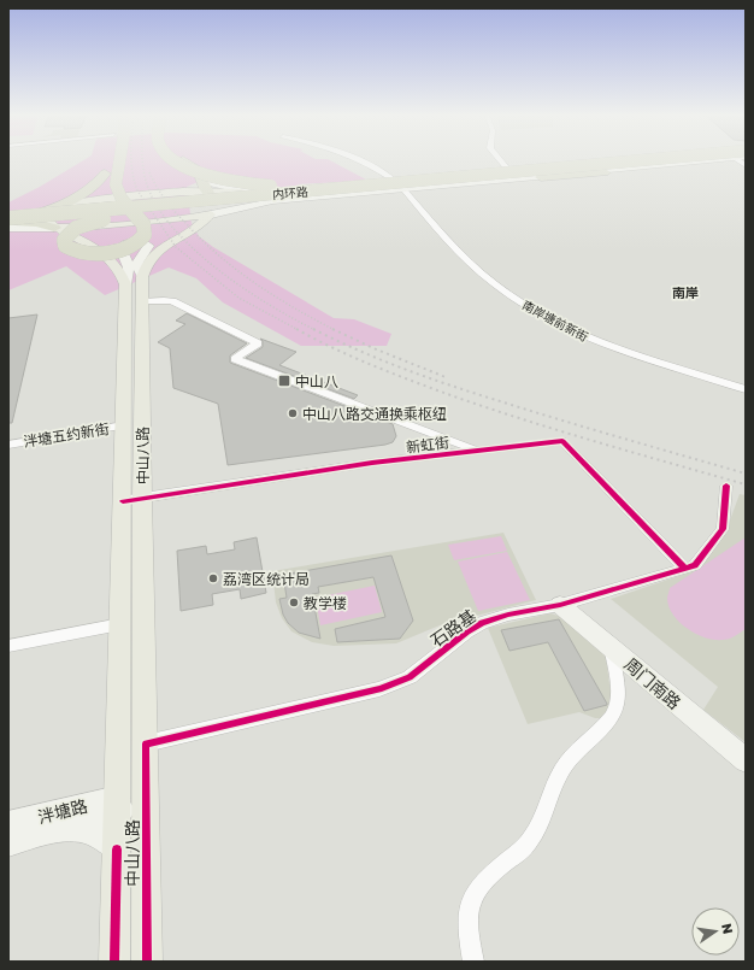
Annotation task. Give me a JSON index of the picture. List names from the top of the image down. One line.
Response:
{"streets":{"highway":["内环路"],"main road":["中山八路","周门南路","泮塘路"],"street":["南岸塘前新街","泮塘五约新街","新虹街","石路基"]},"crossings":[["泮塘五约新街","中山八路"],["新虹街","中山八路"],["新虹街","石路基"],["中山八路","石路基"],["中山八路","泮塘路"],["石路基","周门南路"]],"districts":["南岸"],"places":{"transit":["中山八"],"other":["中山八路交通换乘枢纽","荔湾区统计局","教学楼"]},"north":"right"}
